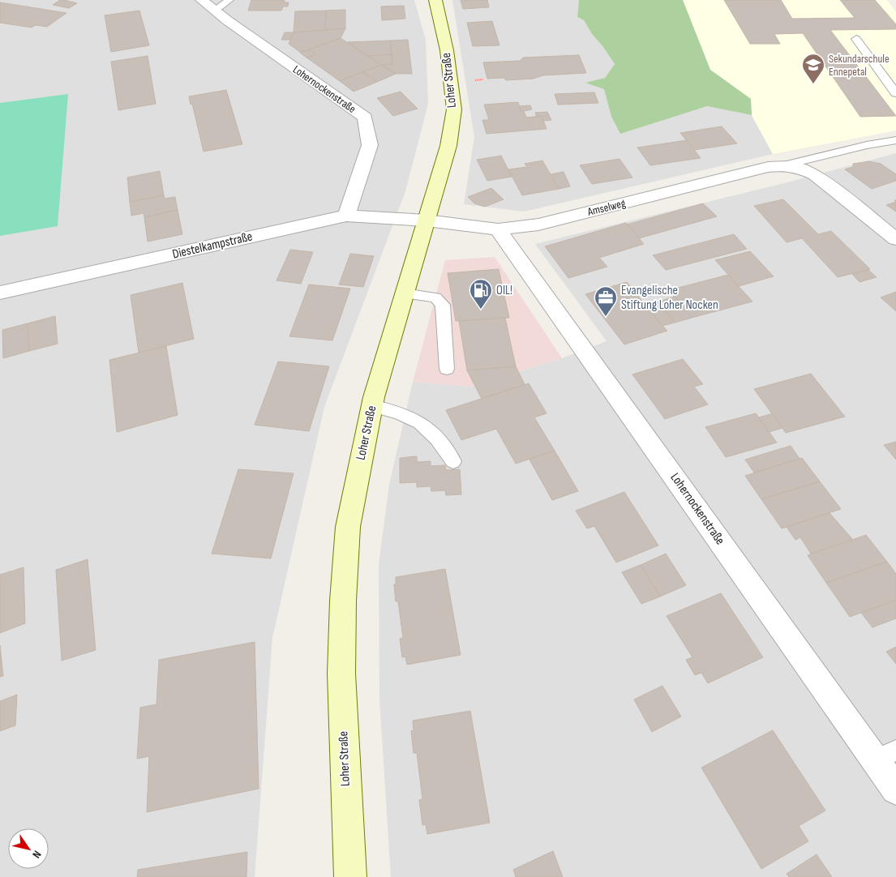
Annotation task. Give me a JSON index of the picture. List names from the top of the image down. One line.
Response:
{"streets":{"main road":["Loher Straße"],"street":["Lohernockenstraße","Amselweg","Diestelkampstraße"]},"crossings":[["Loher Straße","Amselweg"],["Loher Straße","Diestelkampstraße"],["Lohernockenstraße","Amselweg"],["Lohernockenstraße","Diestelkampstraße"],["Amselweg","Diestelkampstraße"]],"places":{"school or university":["Sekundarschule Ennepetal"],"fuel station":["OIL!"],"office":["Evangelische Stiftung Loher Nocken"]},"north":"bottom right"}
